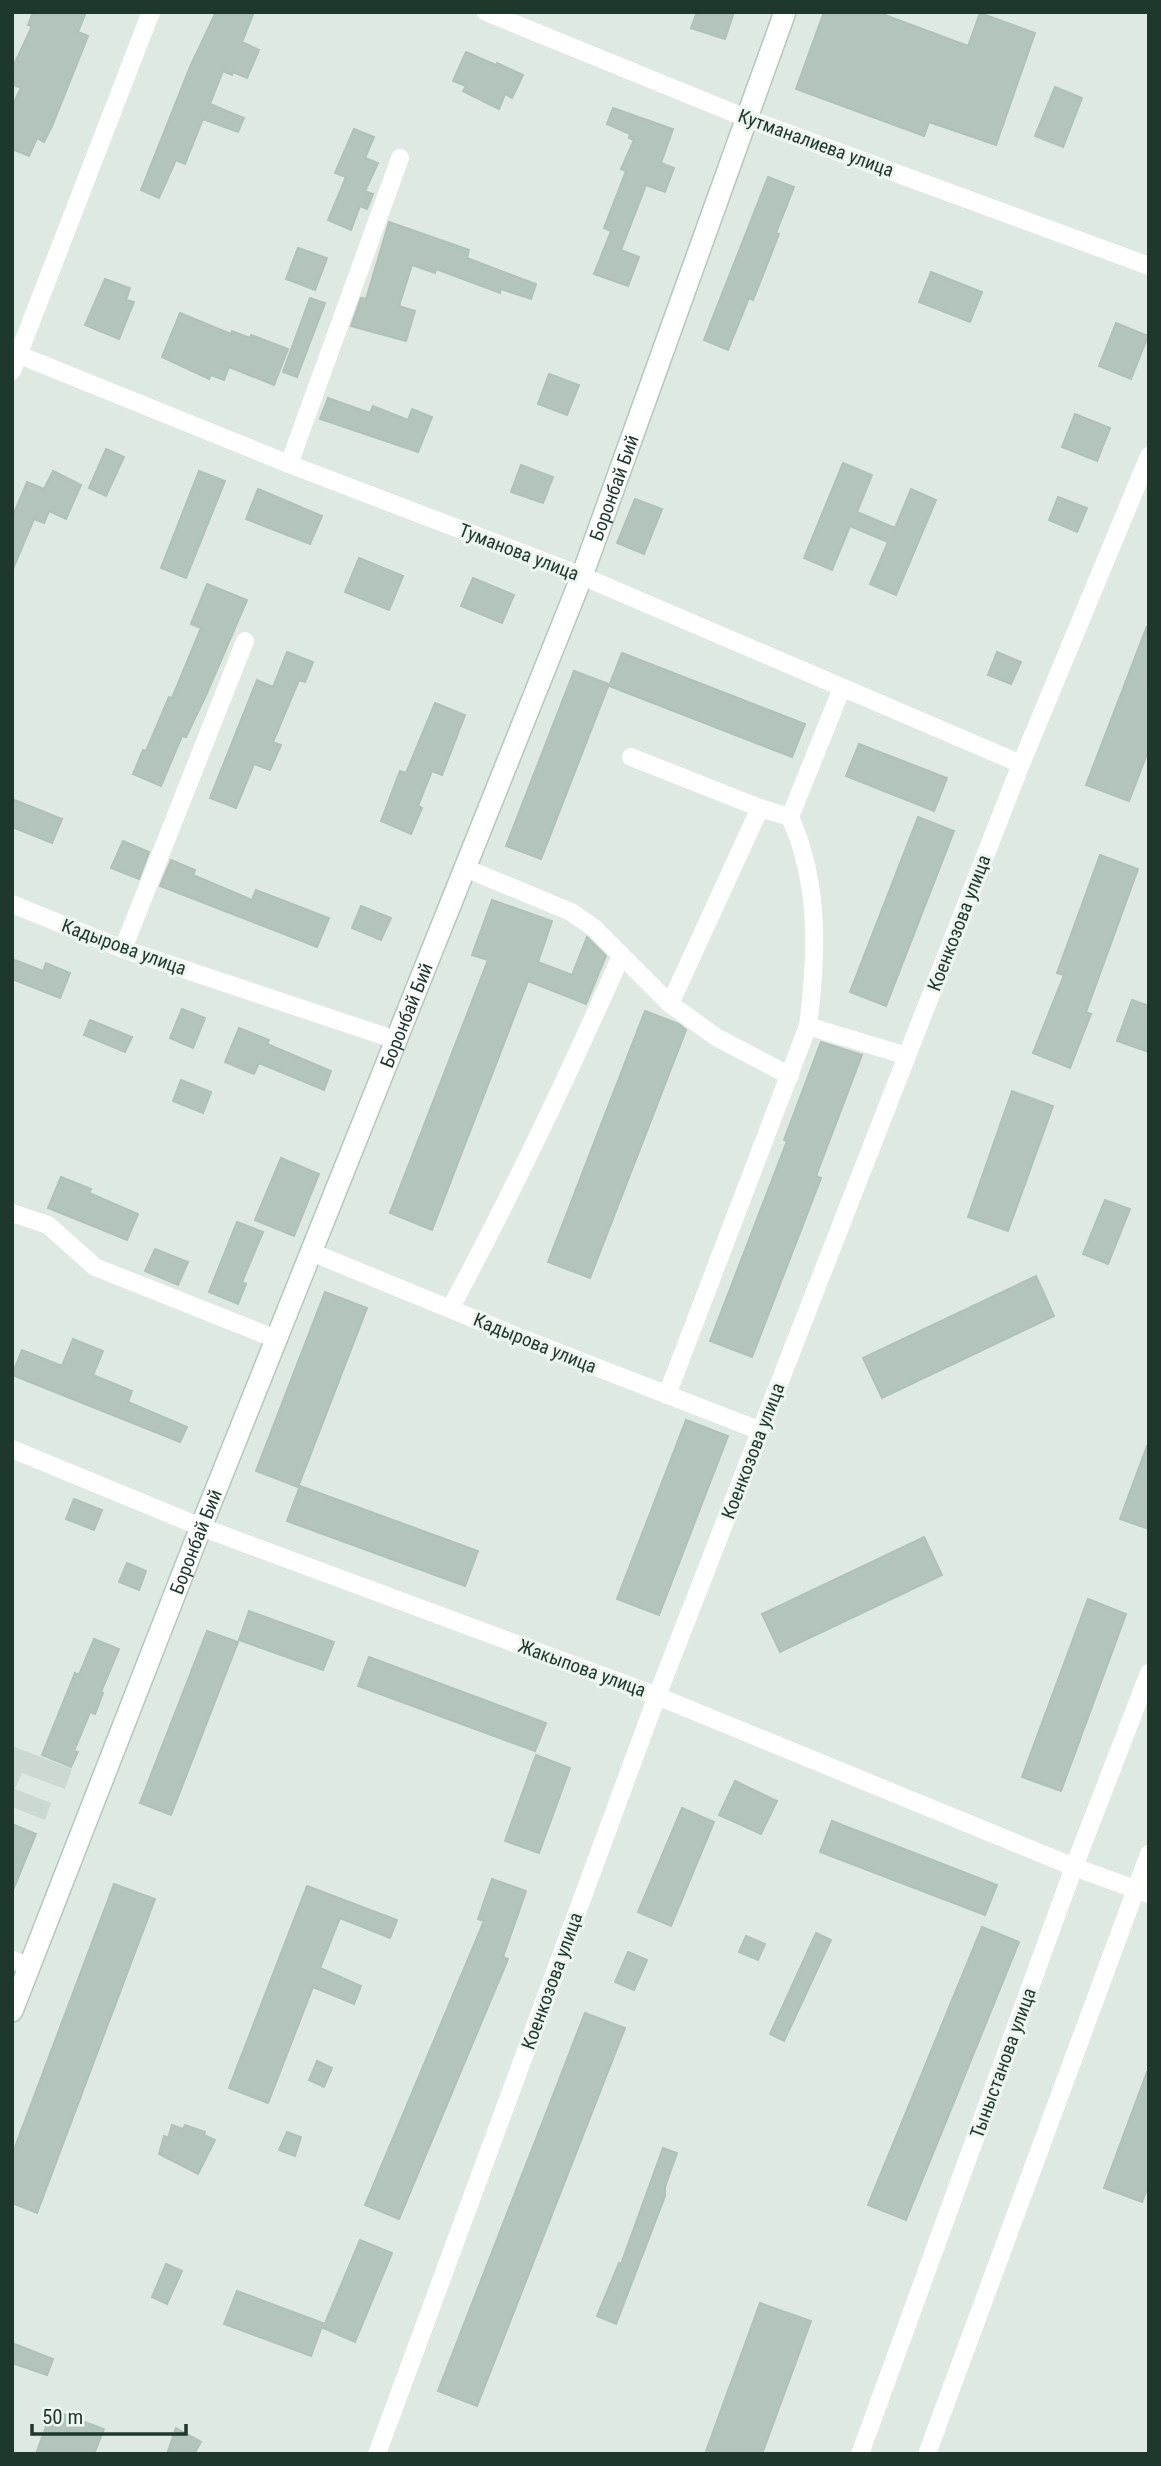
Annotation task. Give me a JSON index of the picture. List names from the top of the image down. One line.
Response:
{"streets":{"street":["Кутманалиева улица","Боронбай Бий","Туманова улица","Коенкозова улица","Кадырова улица","Жакыпова улица","Тыныстанова улица"]},"crossings":[["Кутманалиева улица","Боронбай Бий"],["Боронбай Бий","Туманова улица"],["Боронбай Бий","Кадырова улица"],["Боронбай Бий","Жакыпова улица"],["Туманова улица","Коенкозова улица"],["Коенкозова улица","Кадырова улица"],["Коенкозова улица","Жакыпова улица"],["Жакыпова улица","Тыныстанова улица"]],"scale_bar":"50 m"}
